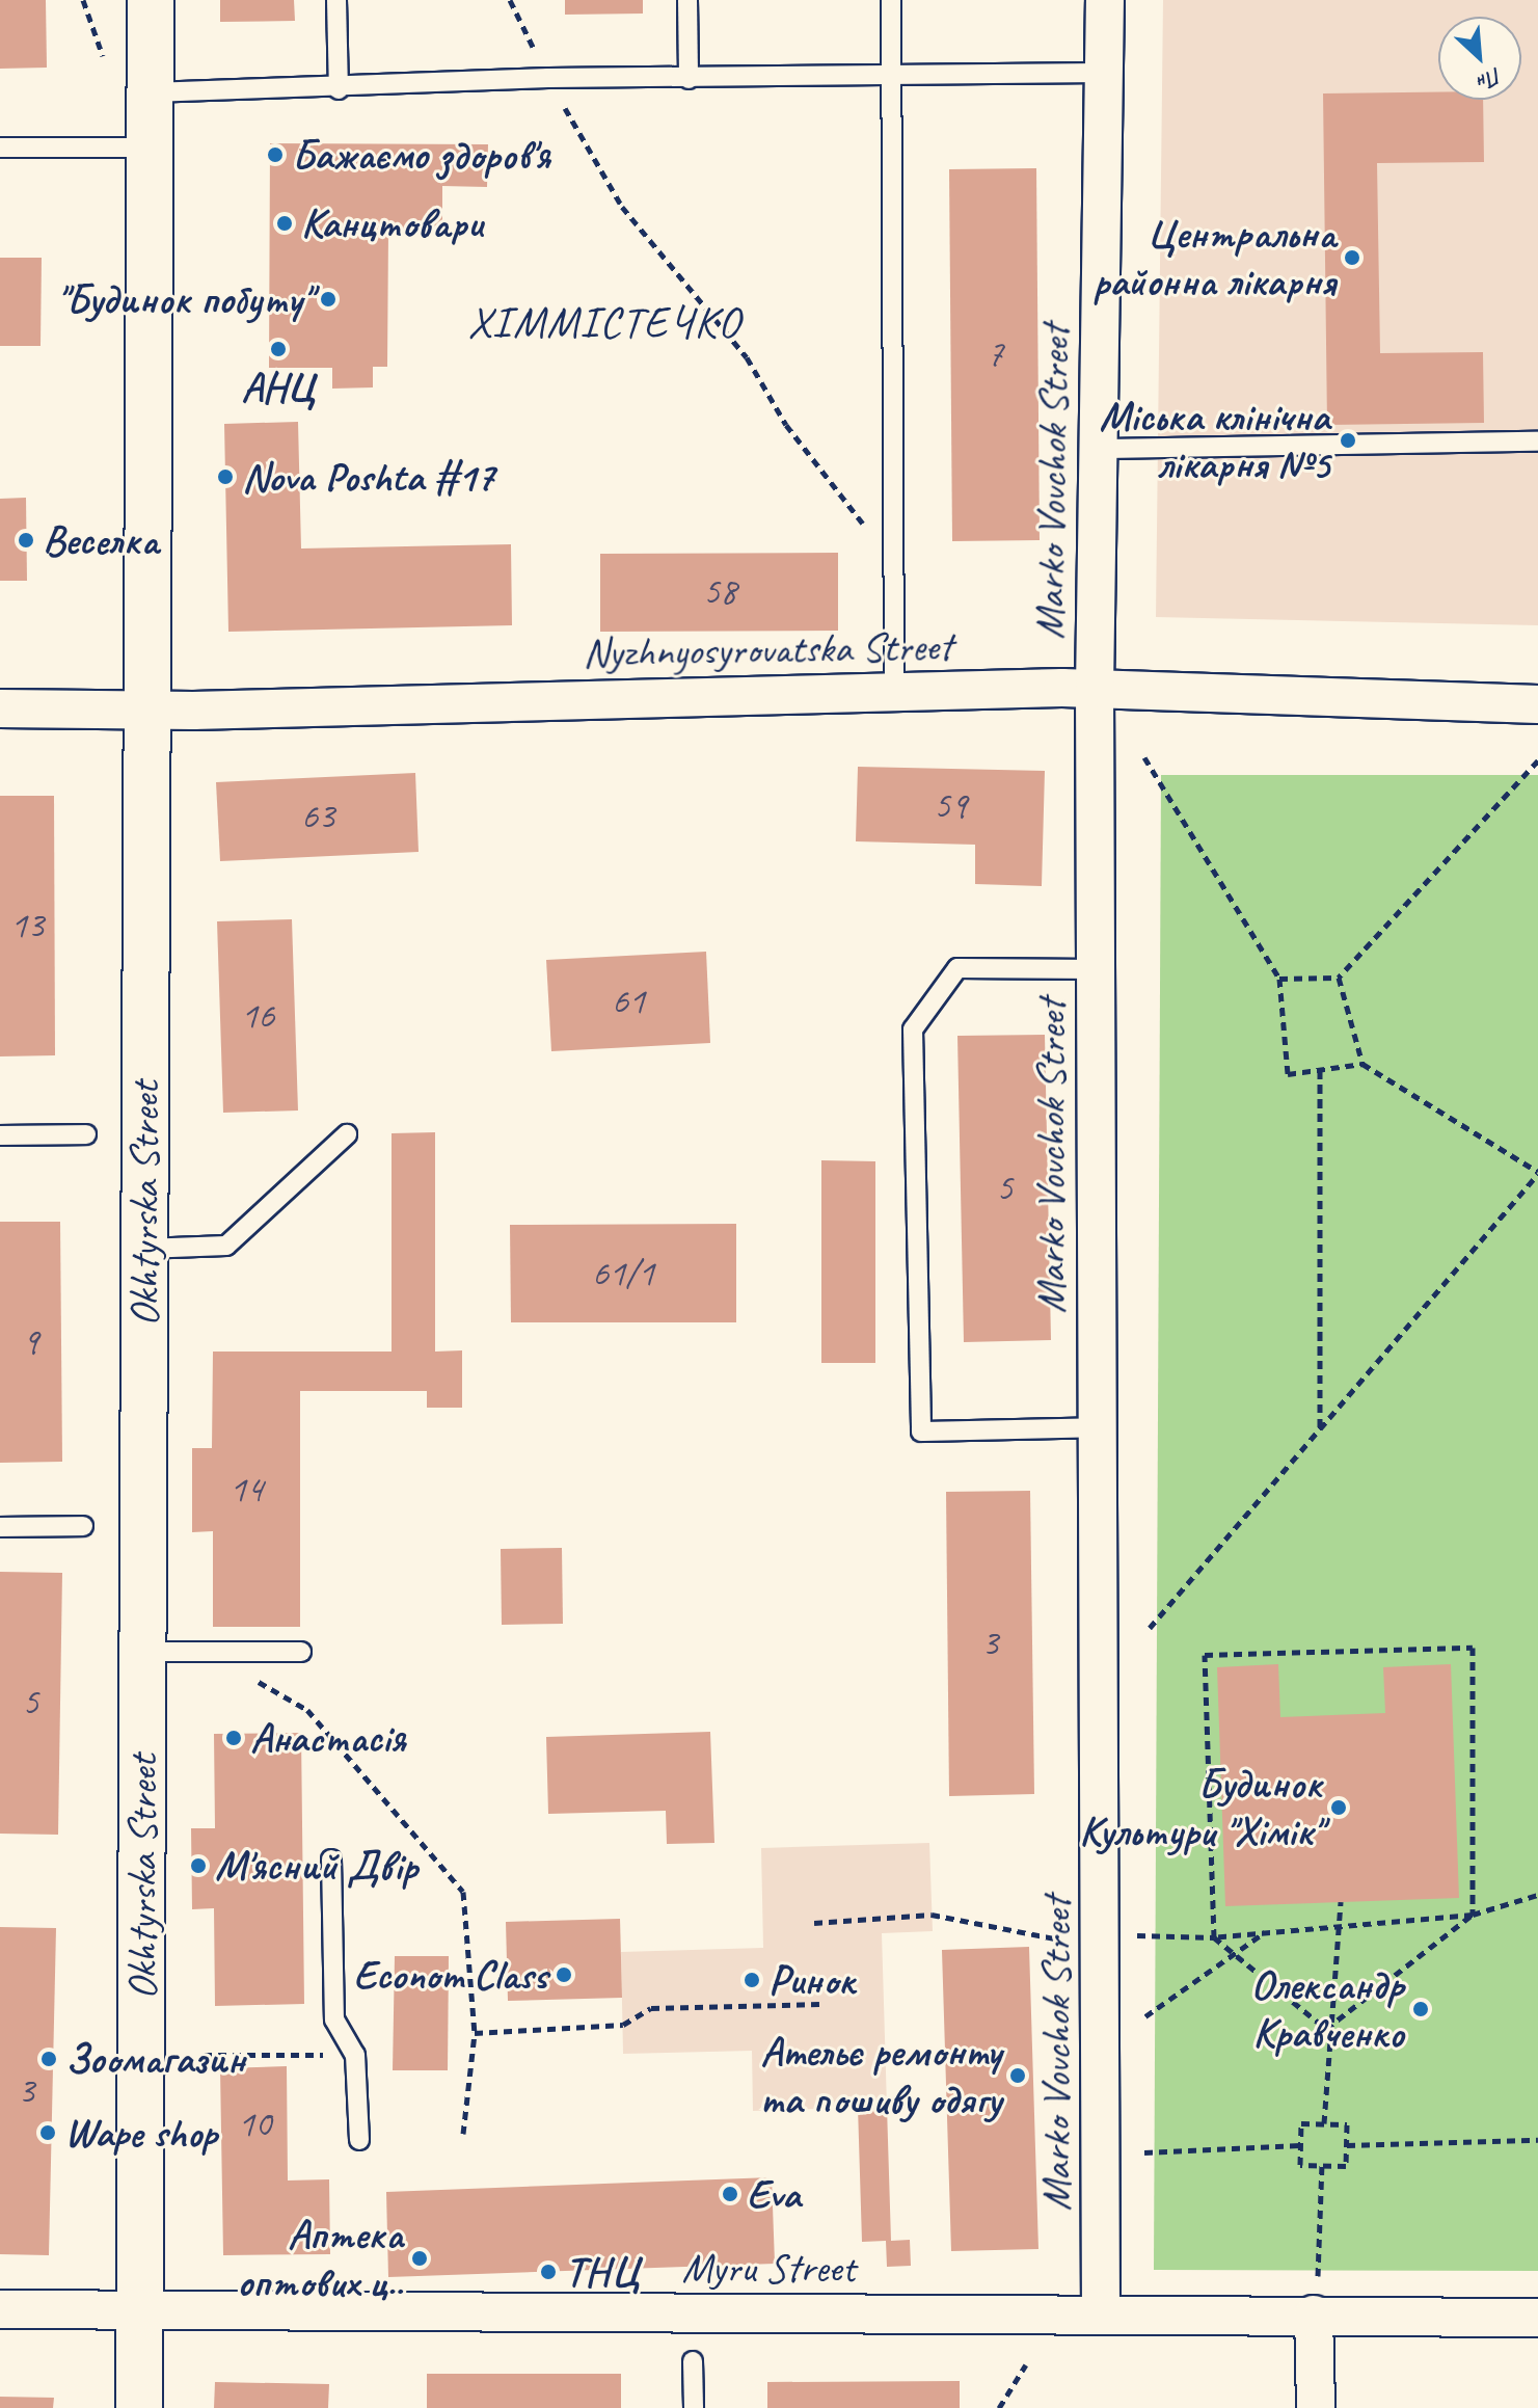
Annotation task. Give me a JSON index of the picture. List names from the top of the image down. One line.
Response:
{"streets":{"main road":["Okhtyrska Street"],"street":["Marko Vovchok Street","Nyzhnyosyrovatska Street","Myru Street"]},"crossings":[["Marko Vovchok Street","Nyzhnyosyrovatska Street"],["Marko Vovchok Street","Myru Street"],["Nyzhnyosyrovatska Street","Okhtyrska Street"],["Okhtyrska Street","Myru Street"]],"districts":["ХІММІСТЕЧКО"],"places":["Бажаємо здоров'я","Канцтовари","Центральна районна лікарня","\"Будинок побуту\"","АНЦ","Міська клінічна лікарня №5","Nova Poshta #17","Веселка","Анастасія","Будинок Культури \"Хімік\"","М'ясний Двір","Econom Class","Ринок","Олександр Кравченко","Зоомагазин","Ательє ремонту та пошиву одягу","Wape shop","Eva","Аптека оптових ц..","ТНЦ"],"house_numbers":["7","58","59","63","13","61","16","5","61/1","9","14","3","5","3","10"],"north":"bottom right"}
